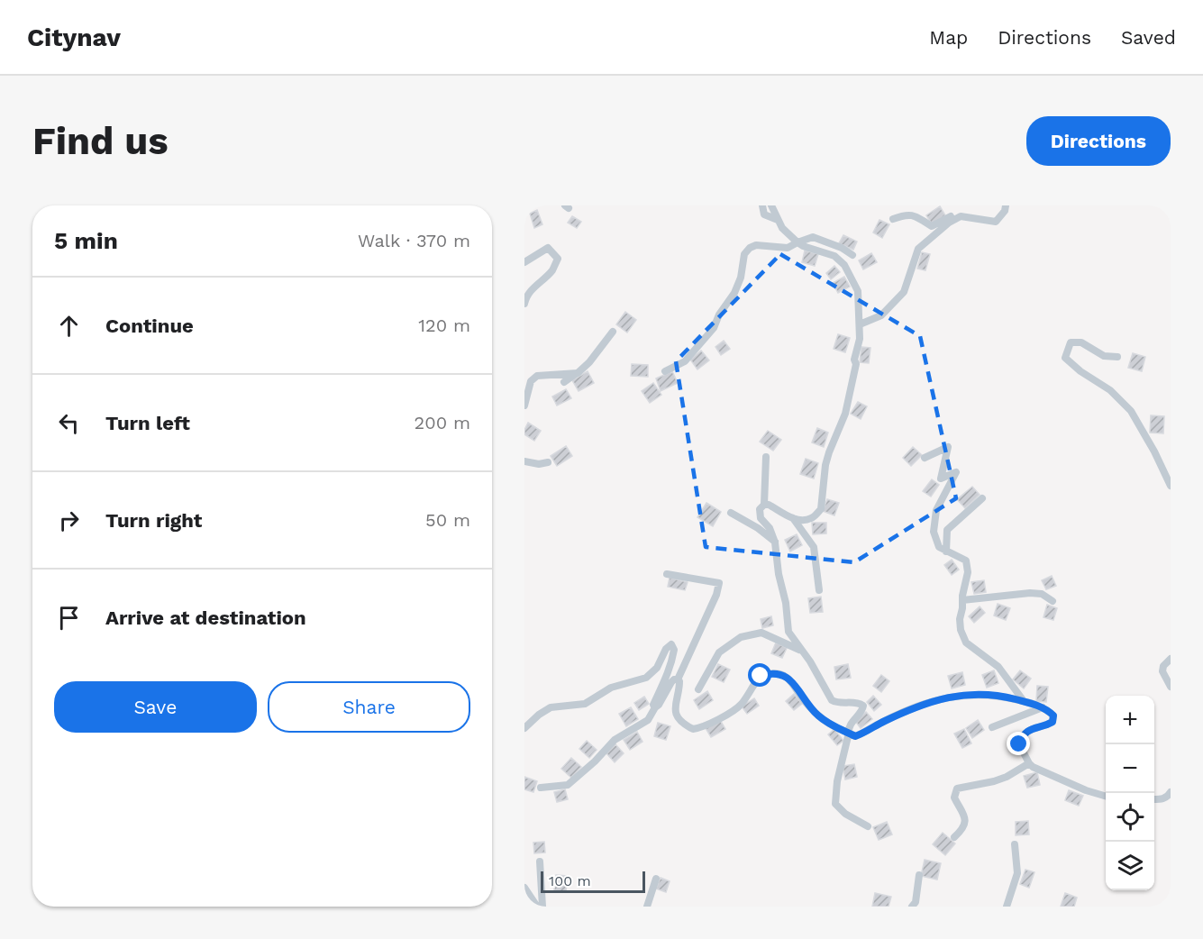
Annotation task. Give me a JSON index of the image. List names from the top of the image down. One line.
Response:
{"scale_bar":"100 m","page":{"header":"Citynav","nav":["Map","Directions","Saved"],"buttons":["Directions",["Save","Share"]],"title":"Find us","heading":["5 min","Walk · 370 m"],"list":[["Continue","120 m"],["Turn left","200 m"],["Turn right","50 m"],"Arrive at destination"],"map_buttons":["+","−"],"scale":"100 m"}}
